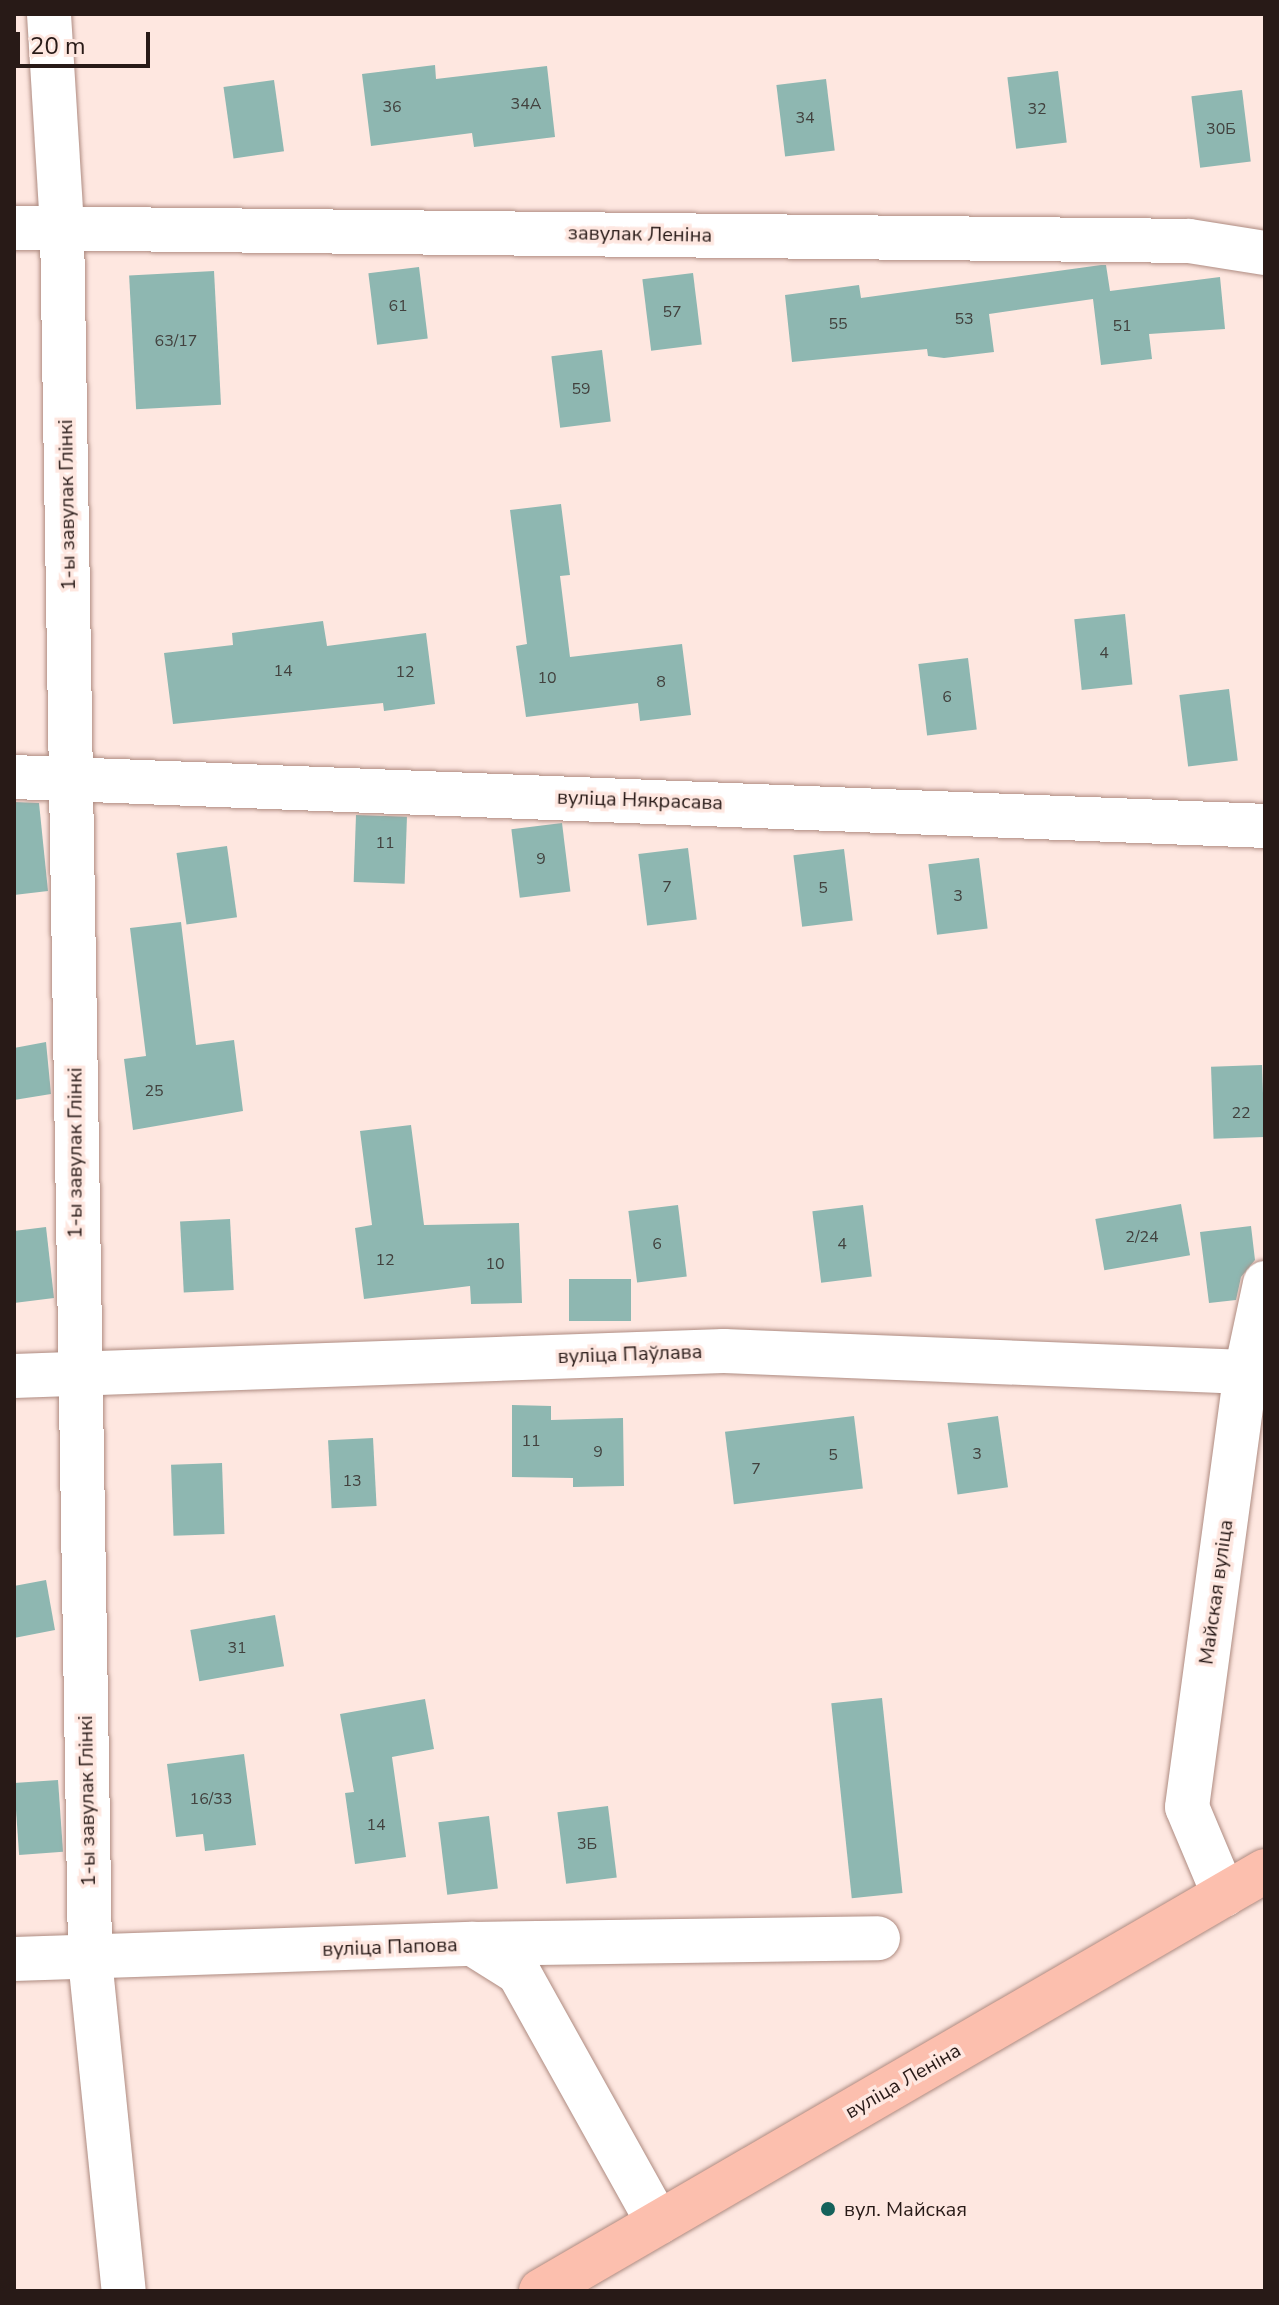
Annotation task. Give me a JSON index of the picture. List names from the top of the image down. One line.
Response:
{"streets":{"main road":["вуліца Леніна"],"street":["завулак Леніна","1-ы завулак Глінкі","вуліца Някрасава","вуліца Паўлава","Майская вуліца","вуліца Папова"]},"crossings":[["завулак Леніна","1-ы завулак Глінкі"],["1-ы завулак Глінкі","вуліца Някрасава"],["1-ы завулак Глінкі","вуліца Паўлава"],["1-ы завулак Глінкі","вуліца Папова"],["вуліца Паўлава","Майская вуліца"],["Майская вуліца","вуліца Леніна"],["вуліца Папова","вуліца Леніна"]],"places":["вул. Майская"],"house_numbers":["34А","36","32","34","30Б","61","57","53","55","51","63/17","59","4","14","12","10","8","6","11","9","7","5","3","25","22","2/24","6","4","12","10","11","9","3","5","7","13","31","16/33","14","3Б"],"scale_bar":"20 m"}
